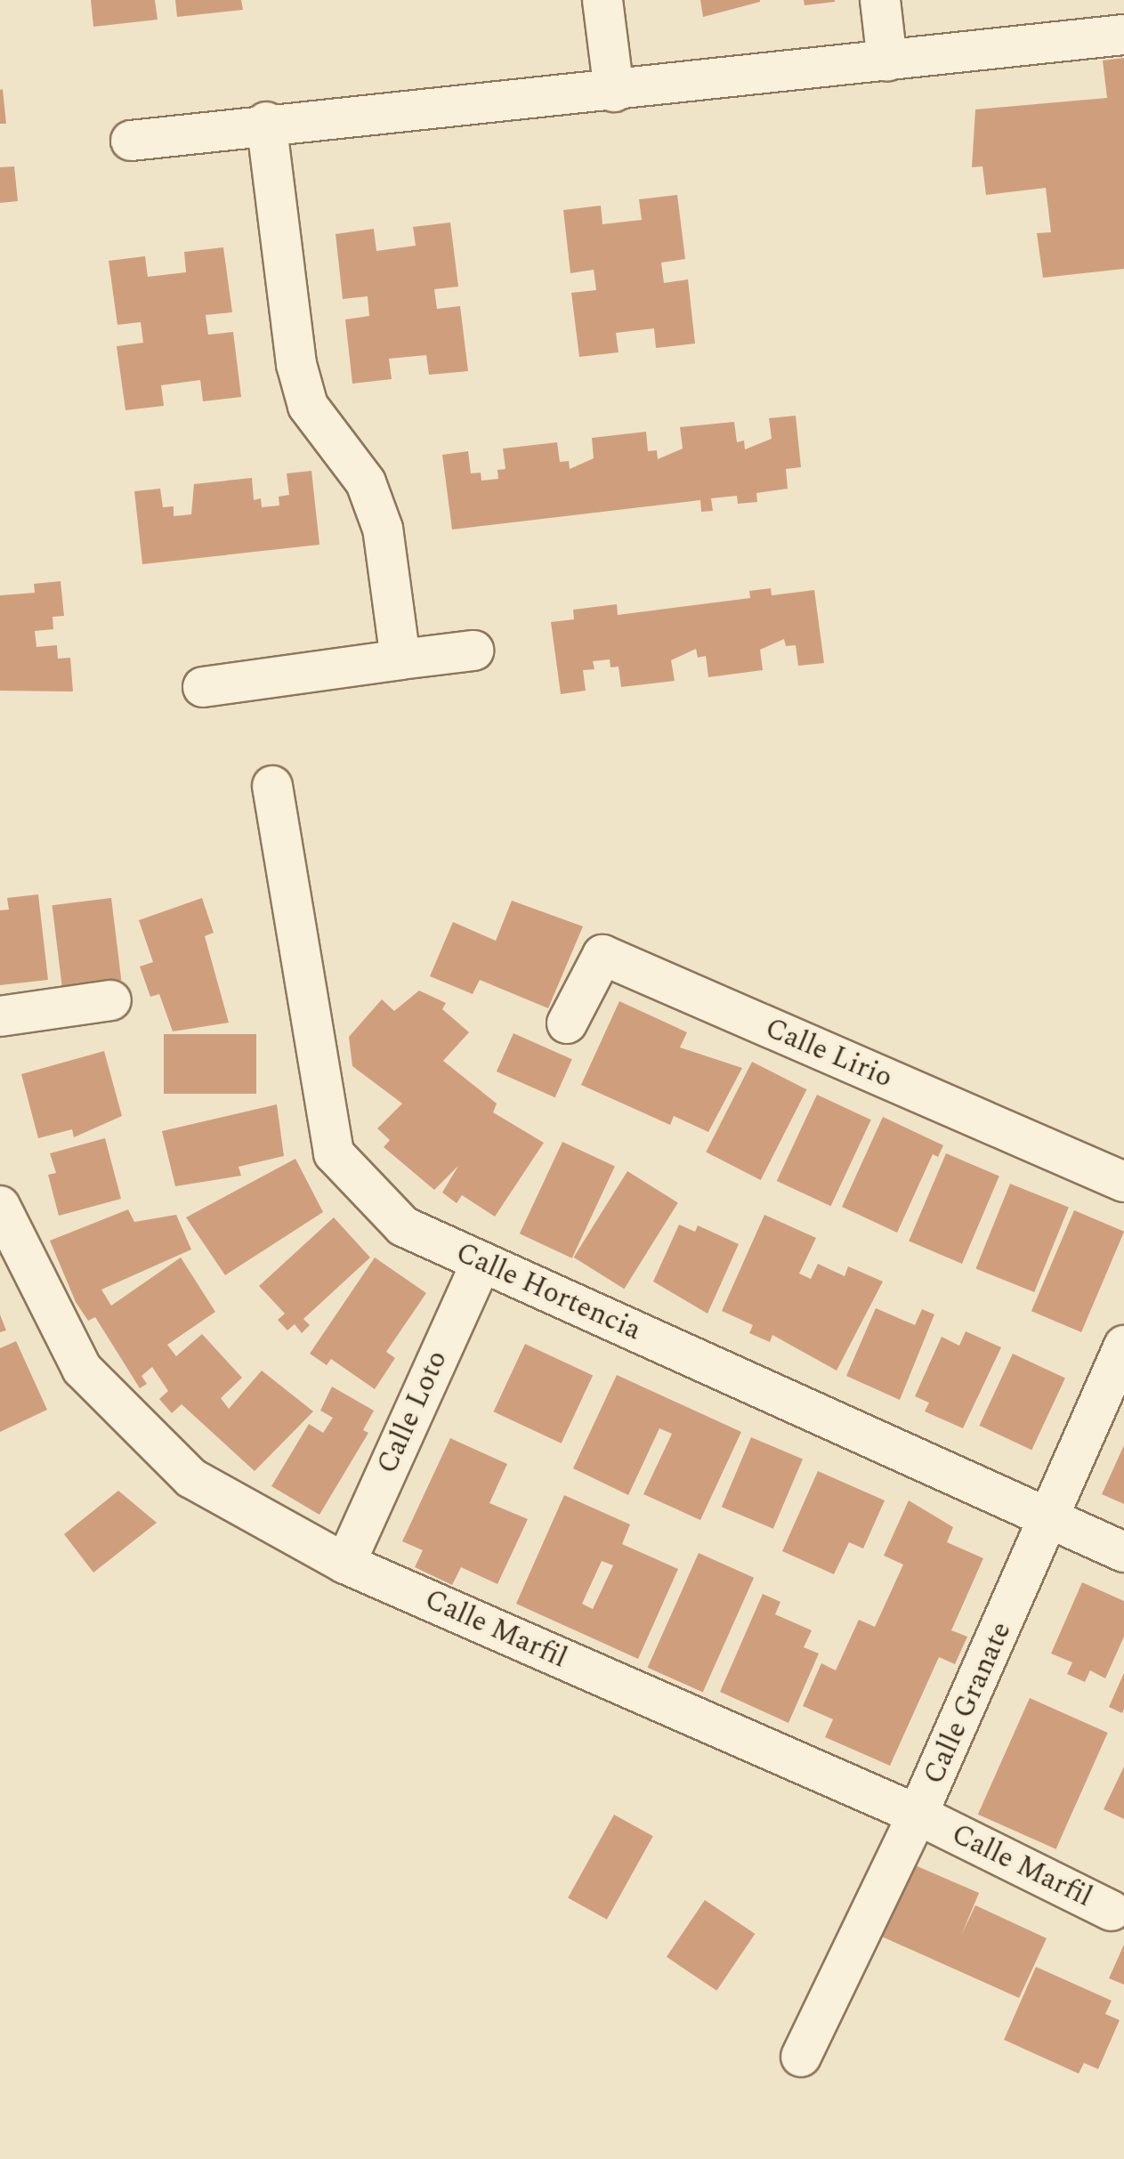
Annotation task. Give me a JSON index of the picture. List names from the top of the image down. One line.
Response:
{"streets":{"street":["Calle Lirio","Calle Hortencia","Calle Loto","Calle Marfil","Calle Granate"]},"crossings":[["Calle Hortencia","Calle Loto"],["Calle Hortencia","Calle Granate"],["Calle Loto","Calle Marfil"],["Calle Marfil","Calle Granate"]]}
